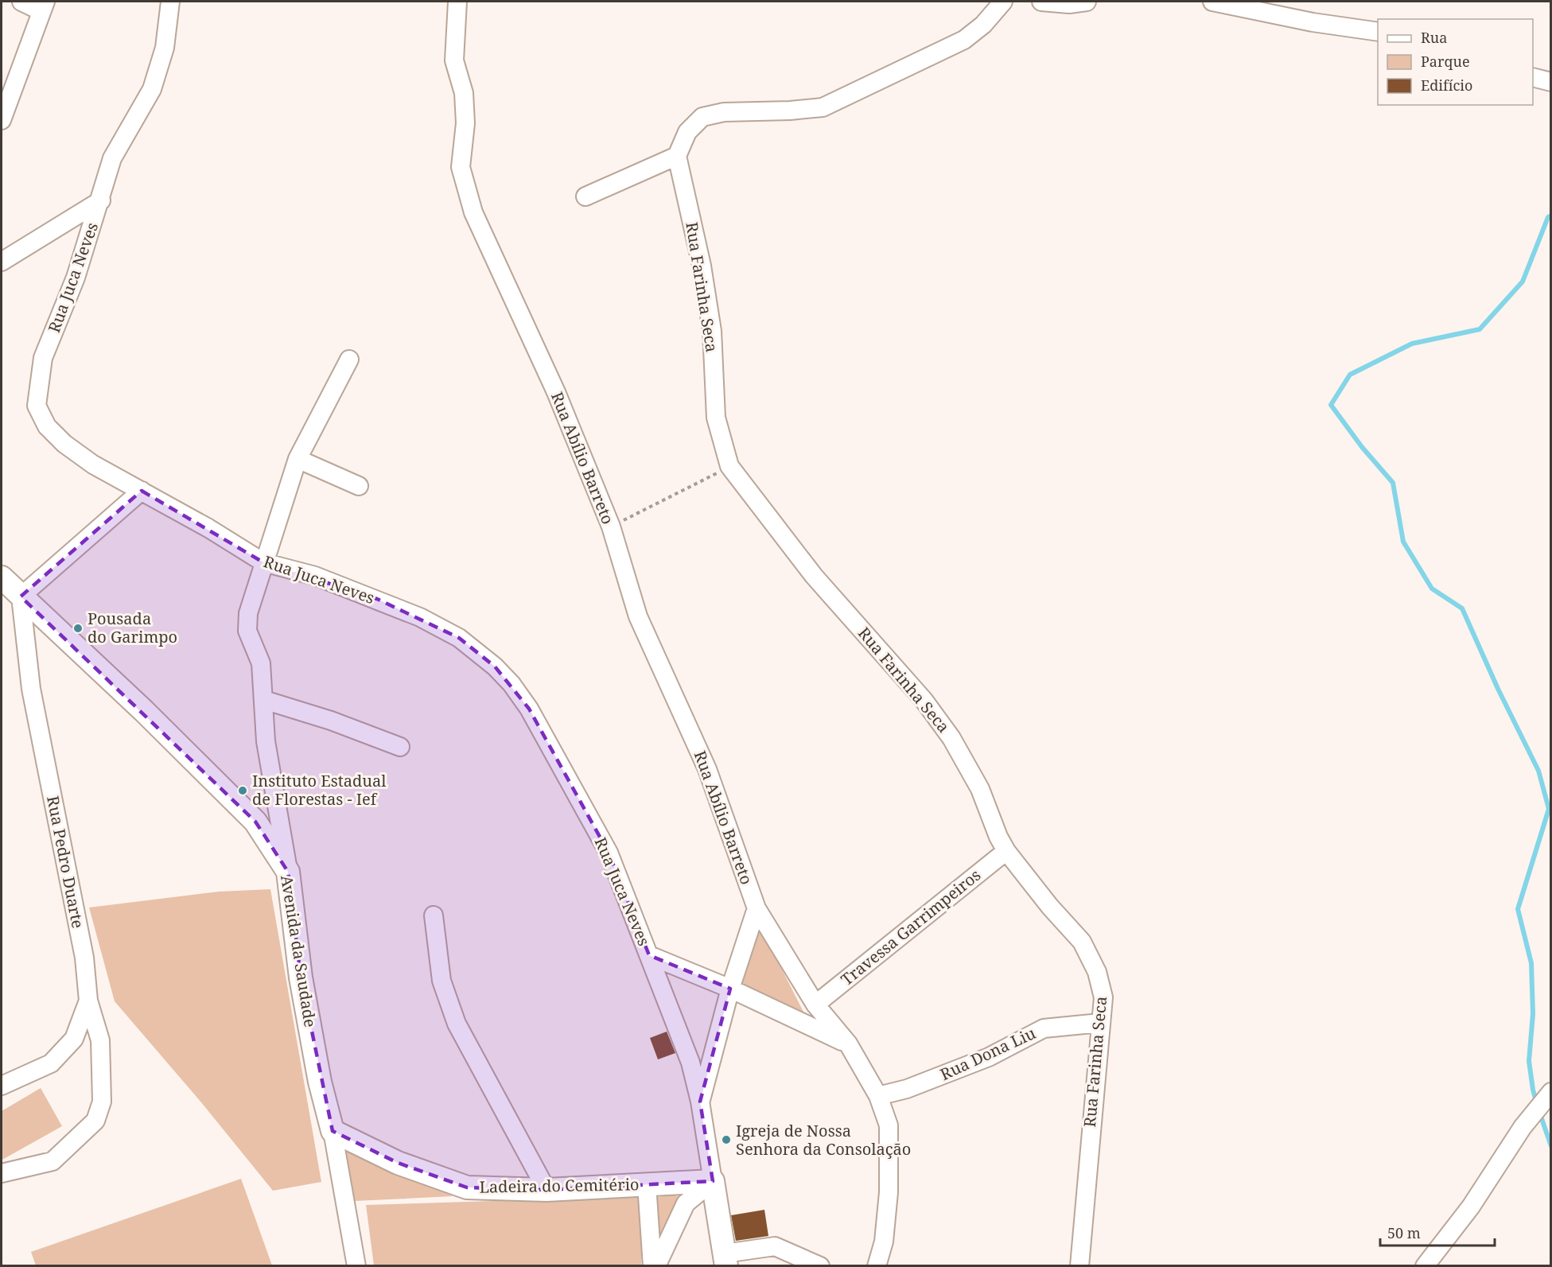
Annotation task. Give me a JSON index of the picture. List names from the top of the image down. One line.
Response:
{"streets":{"street":["Rua Juca Neves","Rua Farinha Seca","Rua Abílio Barreto","Rua Pedro Duarte","Travessa Garrimpeiros","Avenida da Saudade","Rua Dona Liu","Ladeira do Cemitério"]},"crossings":[["Rua Juca Neves","Ladeira do Cemitério"],["Rua Farinha Seca","Travessa Garrimpeiros"],["Rua Farinha Seca","Rua Dona Liu"],["Rua Abílio Barreto","Travessa Garrimpeiros"],["Rua Abílio Barreto","Rua Dona Liu"],["Rua Pedro Duarte","Avenida da Saudade"],["Avenida da Saudade","Ladeira do Cemitério"]],"places":["Pousada do Garimpo","Instituto Estadual de Florestas - Ief","Igreja de Nossa Senhora da Consolação"],"legend":["Rua","Parque","Edifício"],"scale_bar":"50 m"}
